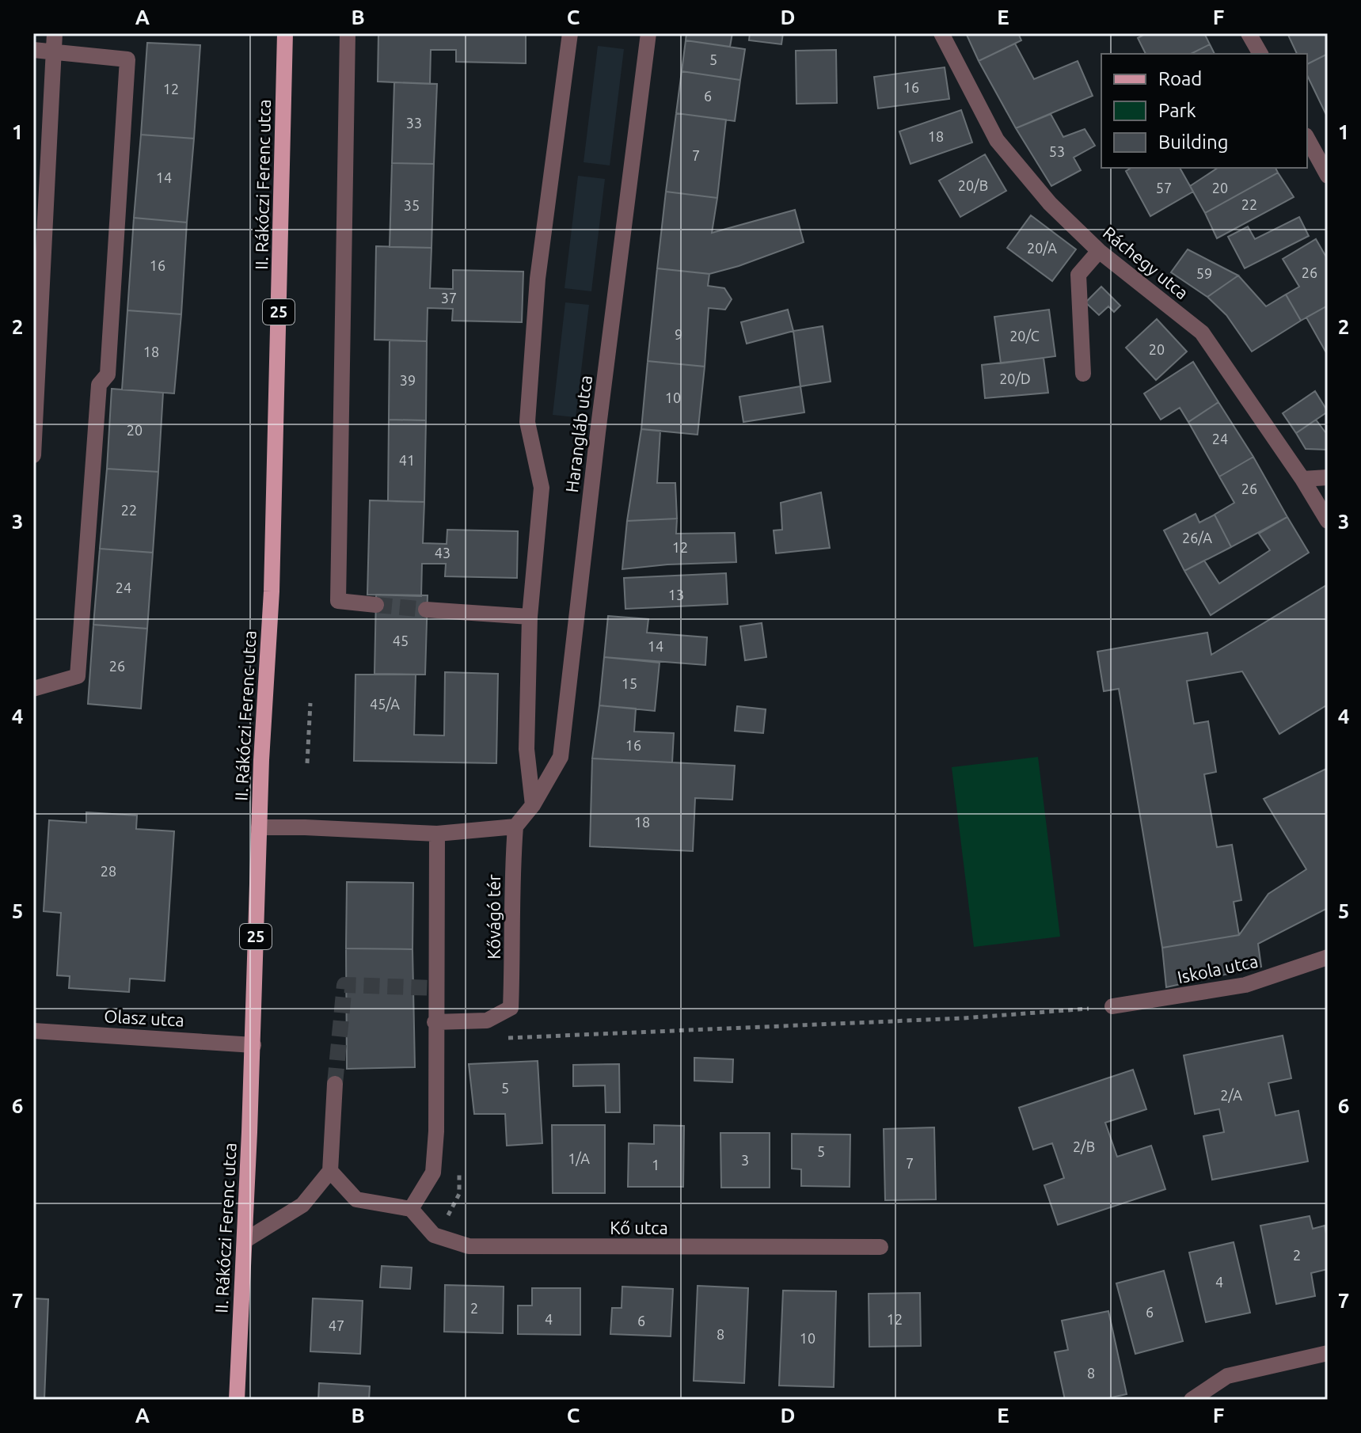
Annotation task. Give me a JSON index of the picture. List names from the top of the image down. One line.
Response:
{"streets":{"main road":["II. Rákóczi Ferenc utca","25"],"street":["Ráchegy utca","Harangláb utca","Kővágó tér","Iskola utca","Olasz utca","Kő utca"]},"crossings":[["II. Rákóczi Ferenc utca","Olasz utca"],["Harangláb utca","Kővágó tér"]],"house_numbers":["5","16","12","6","33","18","53","7","14","20/B","57","20","22","35","20/A","16","26","59","37","9","20/C","20","18","20/D","39","10","20","24","41","26","22","26/A","12","43","24","13","45","14","26","15","45/A","16","18","28","5","2/A","2/B","5","1/A","3","7","1","2","4","2","6","4","12","6","47","8","10","8"],"legend":["Road","Park","Building"],"grid":{"columns":["A","B","C","D","E","F"],"rows":["1","2","3","4","5","6","7"]}}
